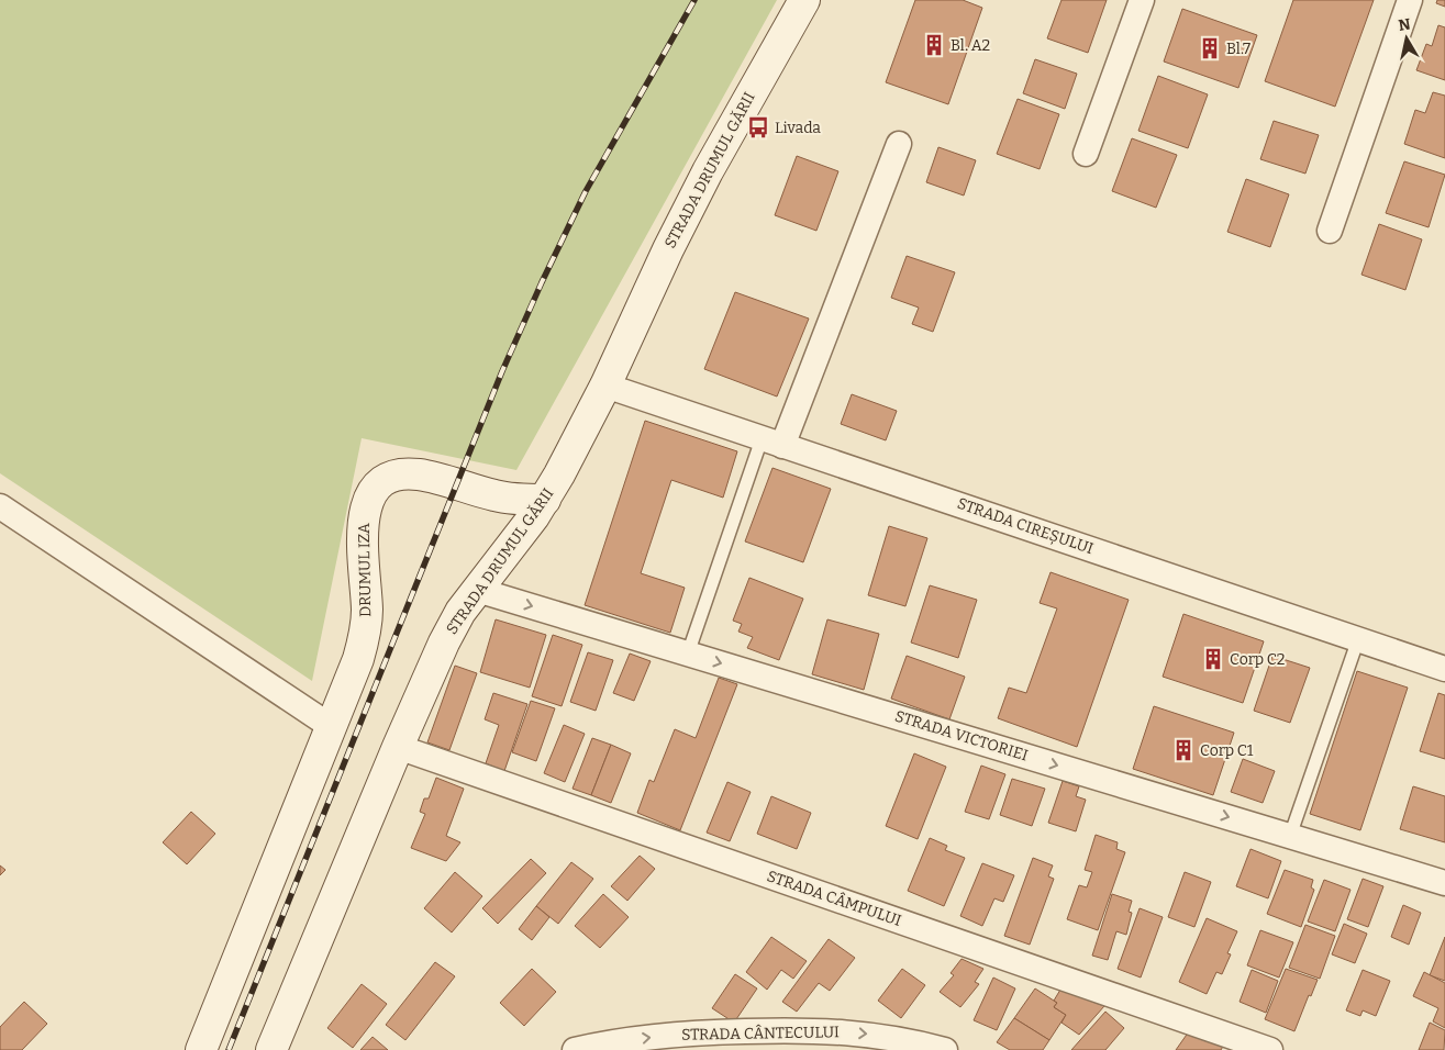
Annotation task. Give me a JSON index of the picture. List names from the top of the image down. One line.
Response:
{"streets":{"street":["STRADA DRUMUL GĂRII","STRADA CIREȘULUI","DRUMUL IZA","STRADA VICTORIEI","STRADA CÂMPULUI","STRADA CÂNTECULUI"]},"crossings":[["STRADA DRUMUL GĂRII","STRADA CIREȘULUI"],["STRADA DRUMUL GĂRII","DRUMUL IZA"],["STRADA DRUMUL GĂRII","STRADA VICTORIEI"],["STRADA DRUMUL GĂRII","STRADA CÂMPULUI"]],"one_way":["STRADA VICTORIEI","STRADA CÂNTECULUI"],"places":{"building":["Bl. A2","Bl.7","Corp C2","Corp C1"],"bus stop":["Livada"]},"north":"top"}
